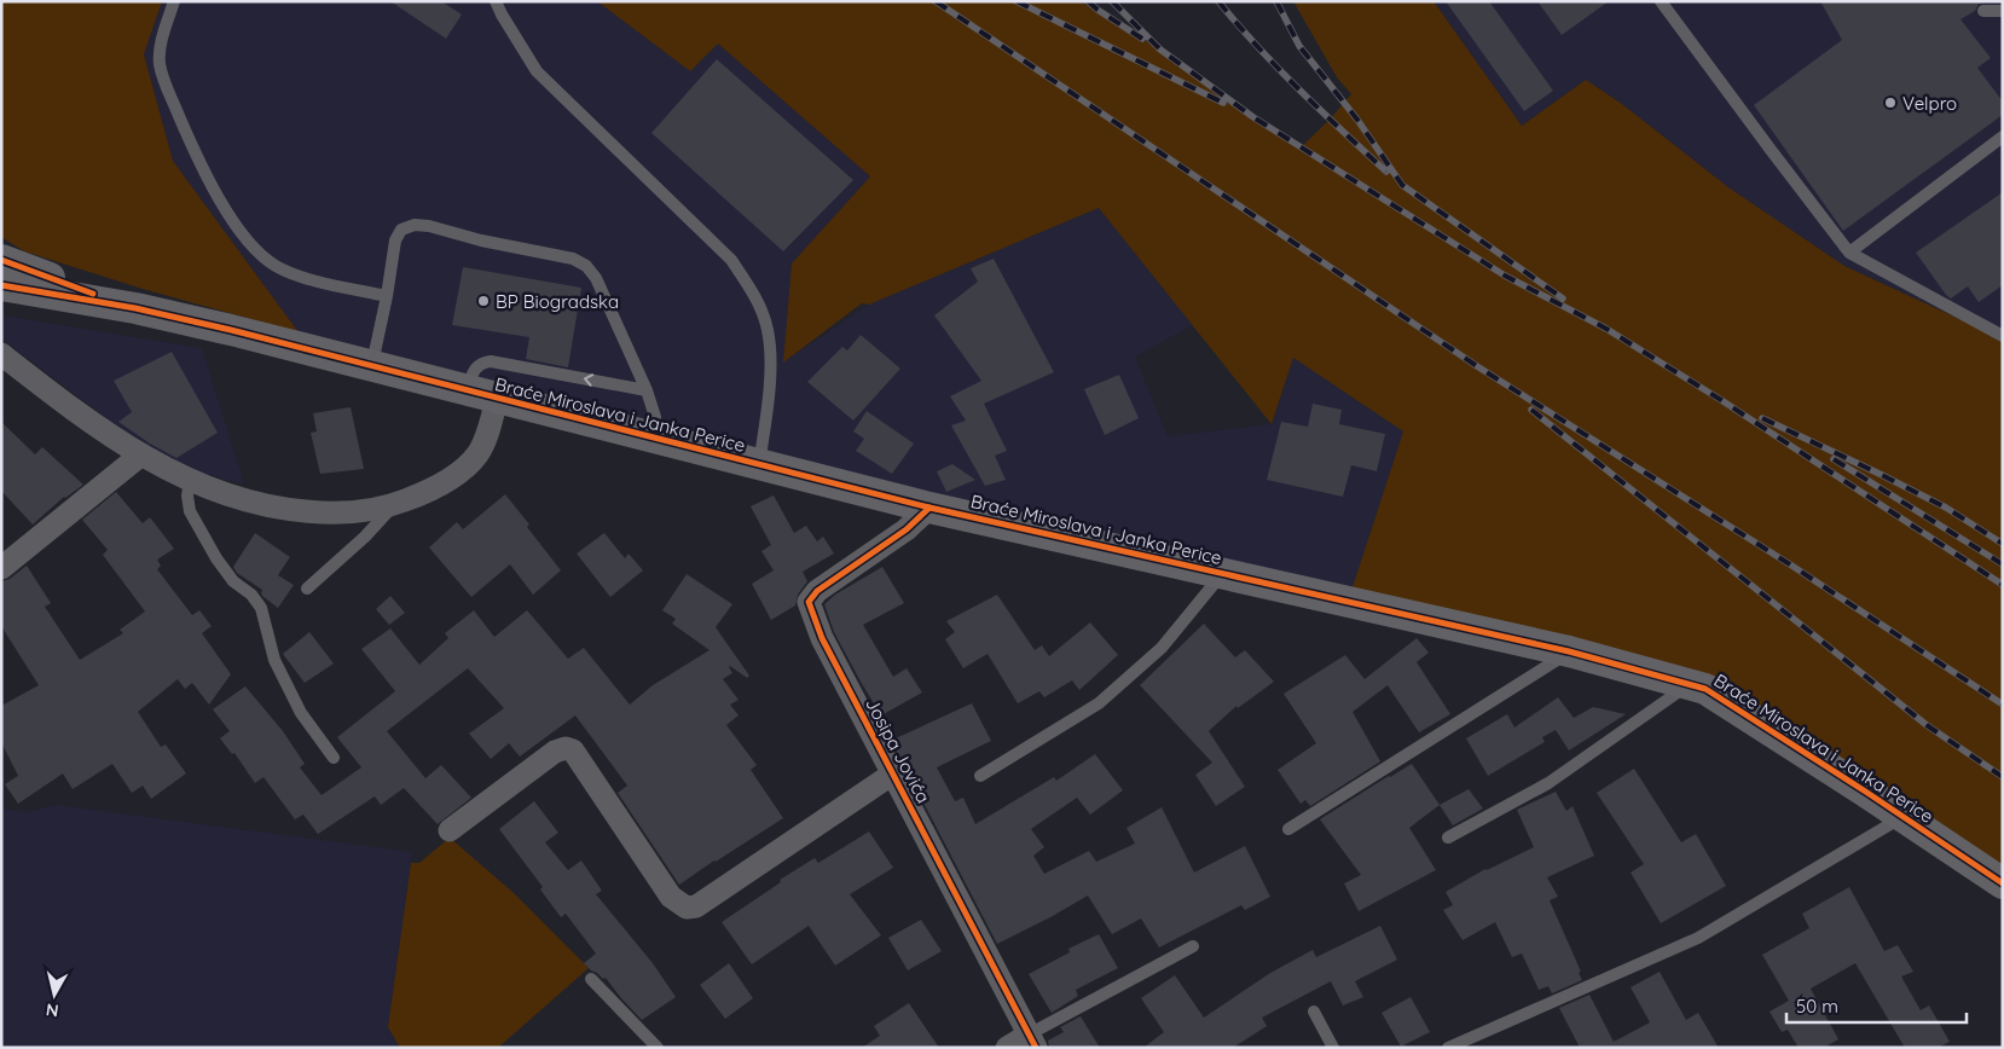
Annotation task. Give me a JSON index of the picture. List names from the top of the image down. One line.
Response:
{"streets":{"main road":["Braće Miroslava i Janka Perice"],"street":["Josipa Jovića"]},"crossings":[["Braće Miroslava i Janka Perice","Josipa Jovića"]],"places":["Velpro","BP Biogradska"],"scale_bar":"50 m","north":"bottom"}
